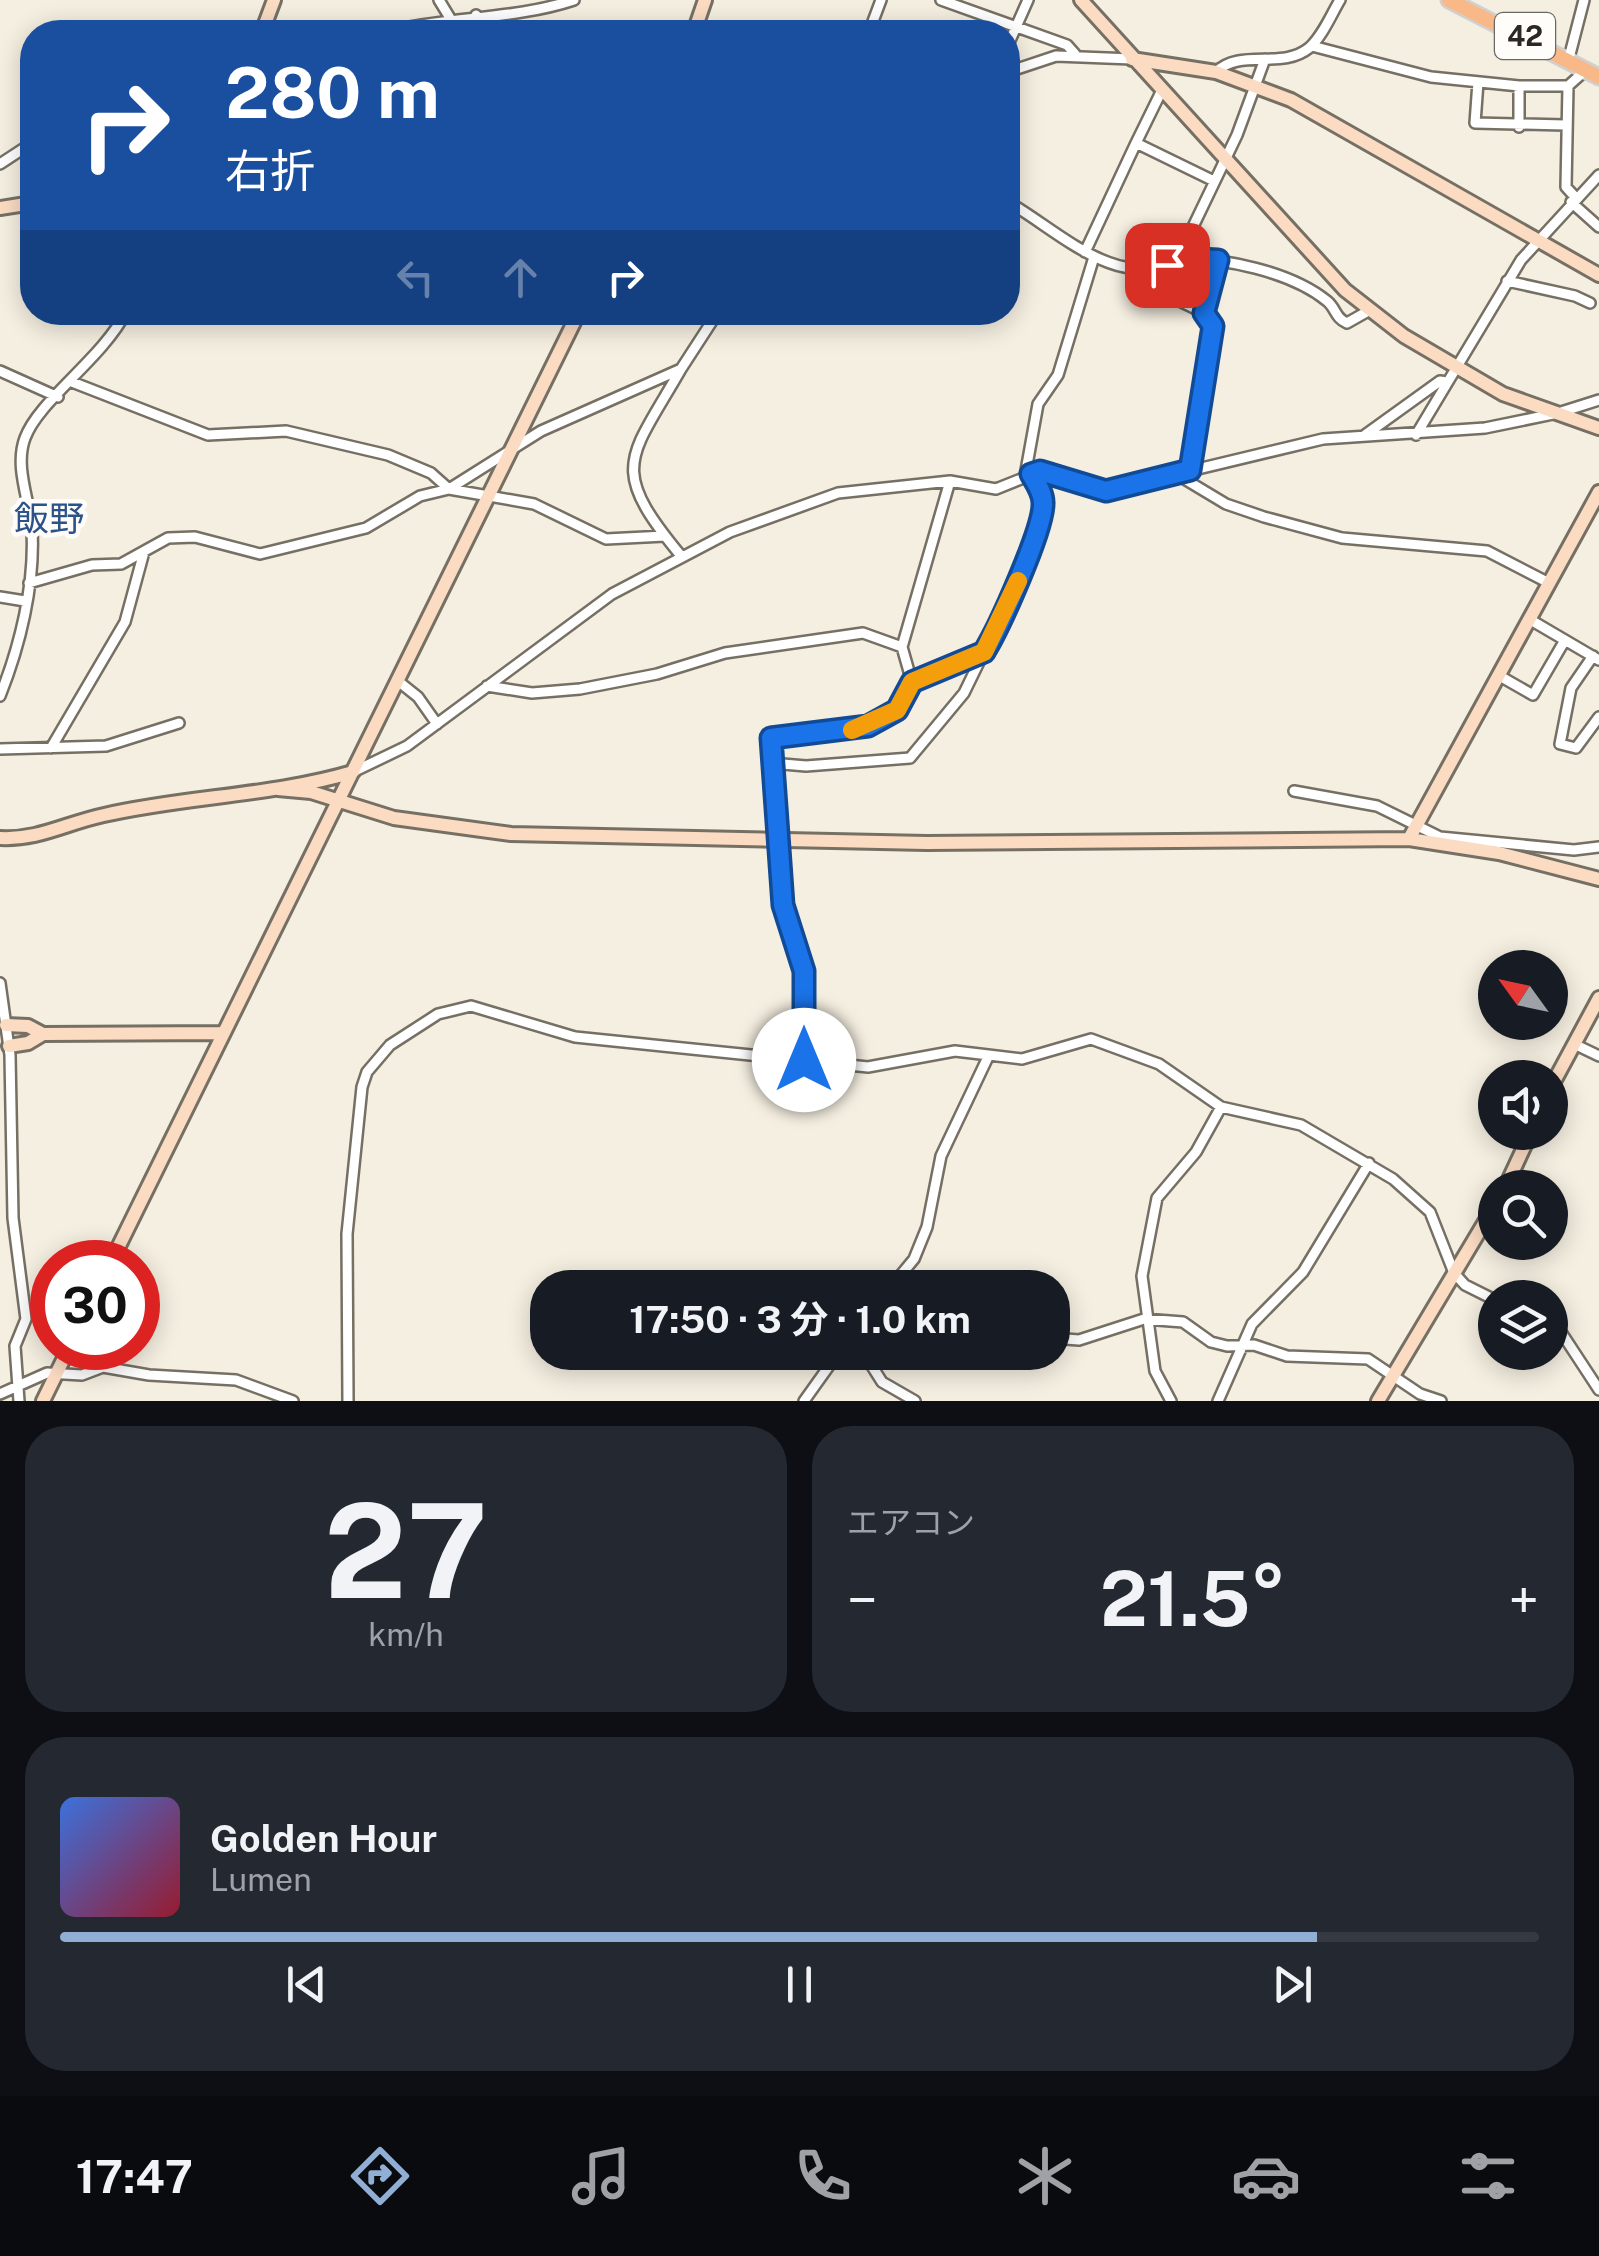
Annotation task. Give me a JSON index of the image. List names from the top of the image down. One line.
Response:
{"streets":{"main road":["42"]},"districts":["飯野"],"north":"top left","page":{"turn":["280 m","右折"],"limit":"30","trip":"17:50 · 3 分 · 1.0 km","tile":[["27","km/h"],"エアコン"],"heat":["−","21.5°","+"],"song":["Golden Hour","Lumen"],"tabs":"17:47"}}
